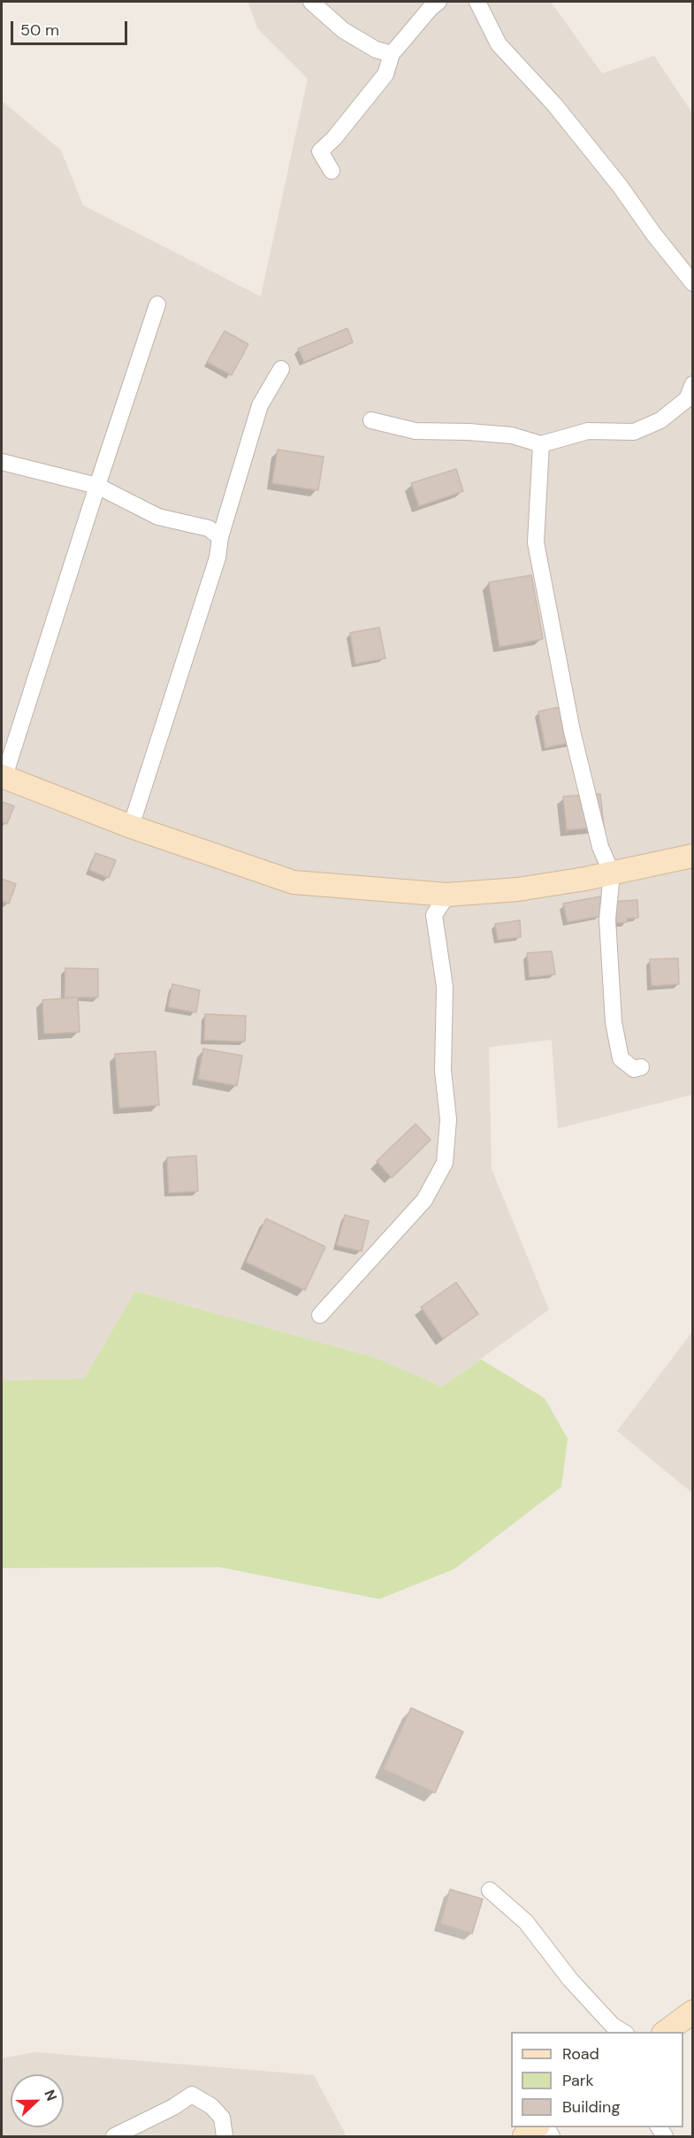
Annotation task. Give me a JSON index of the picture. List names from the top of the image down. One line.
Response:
{"legend":["Road","Park","Building"],"scale_bar":"50 m","north":"right"}
